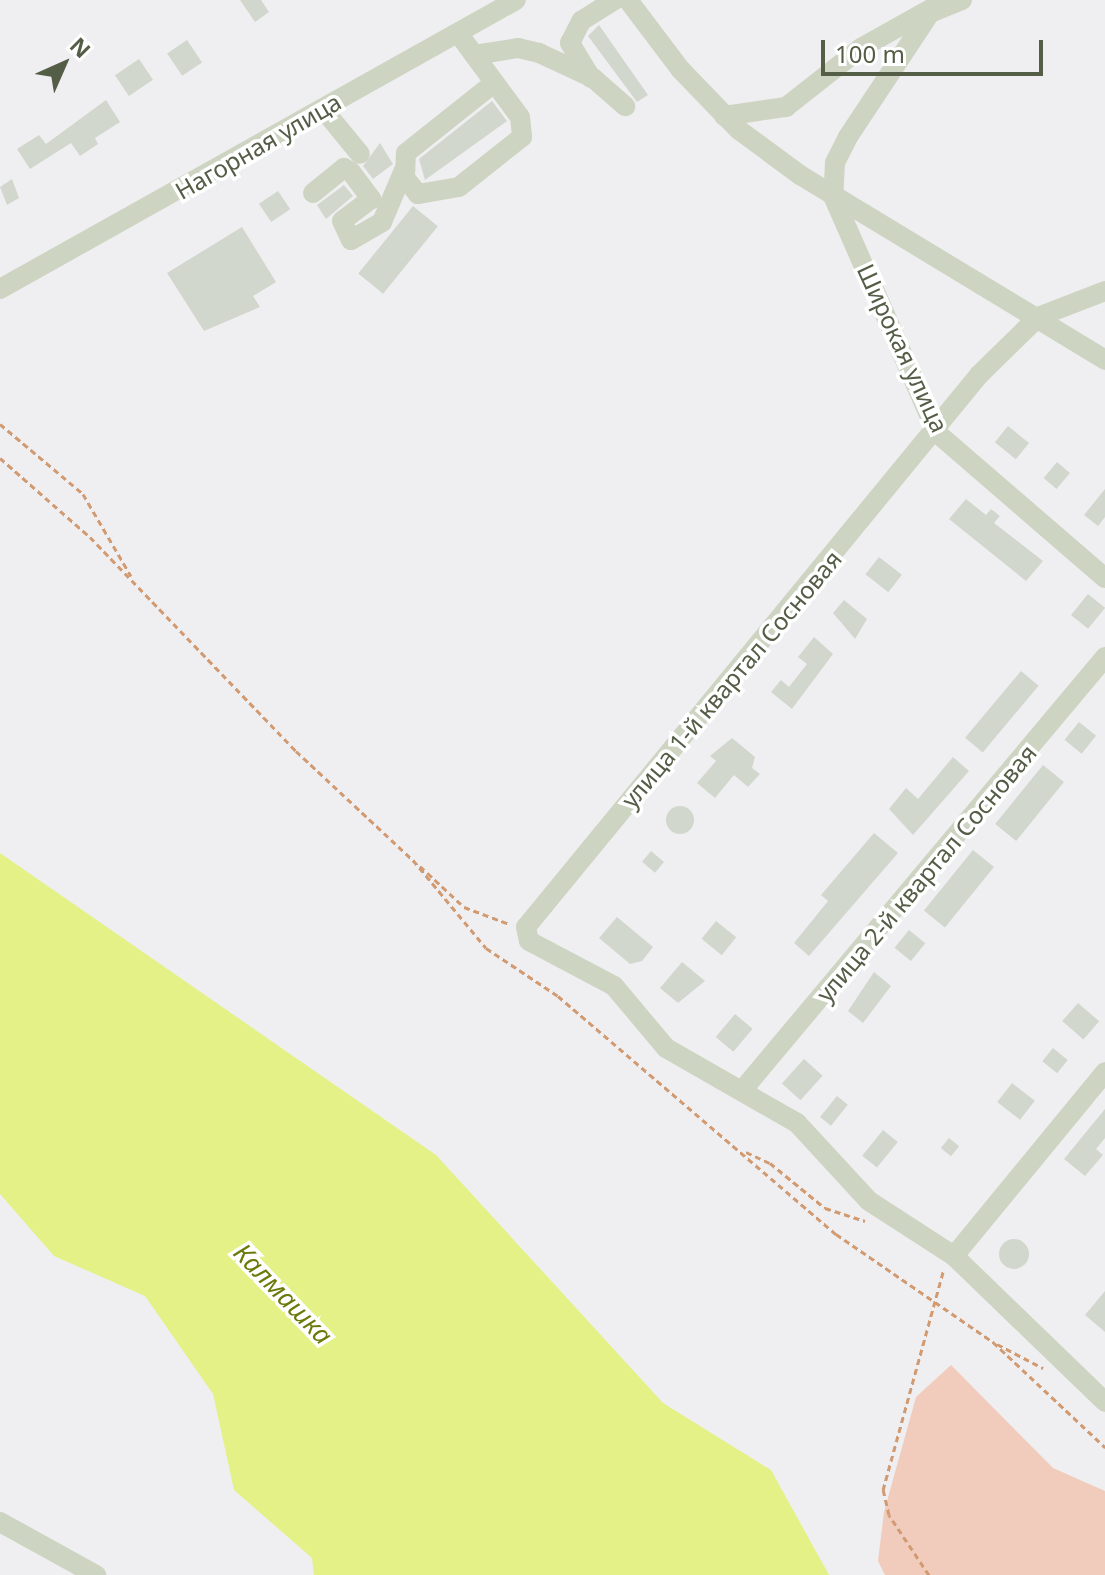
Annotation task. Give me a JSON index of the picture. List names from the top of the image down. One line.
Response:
{"streets":{"street":["Нагорная улица","Широкая улица","улица 1-й квартал Сосновая","улица 2-й квартал Сосновая"]},"crossings":[["Широкая улица","улица 1-й квартал Сосновая"]],"water":["Калмашка"],"scale_bar":"100 m","north":"top right"}
